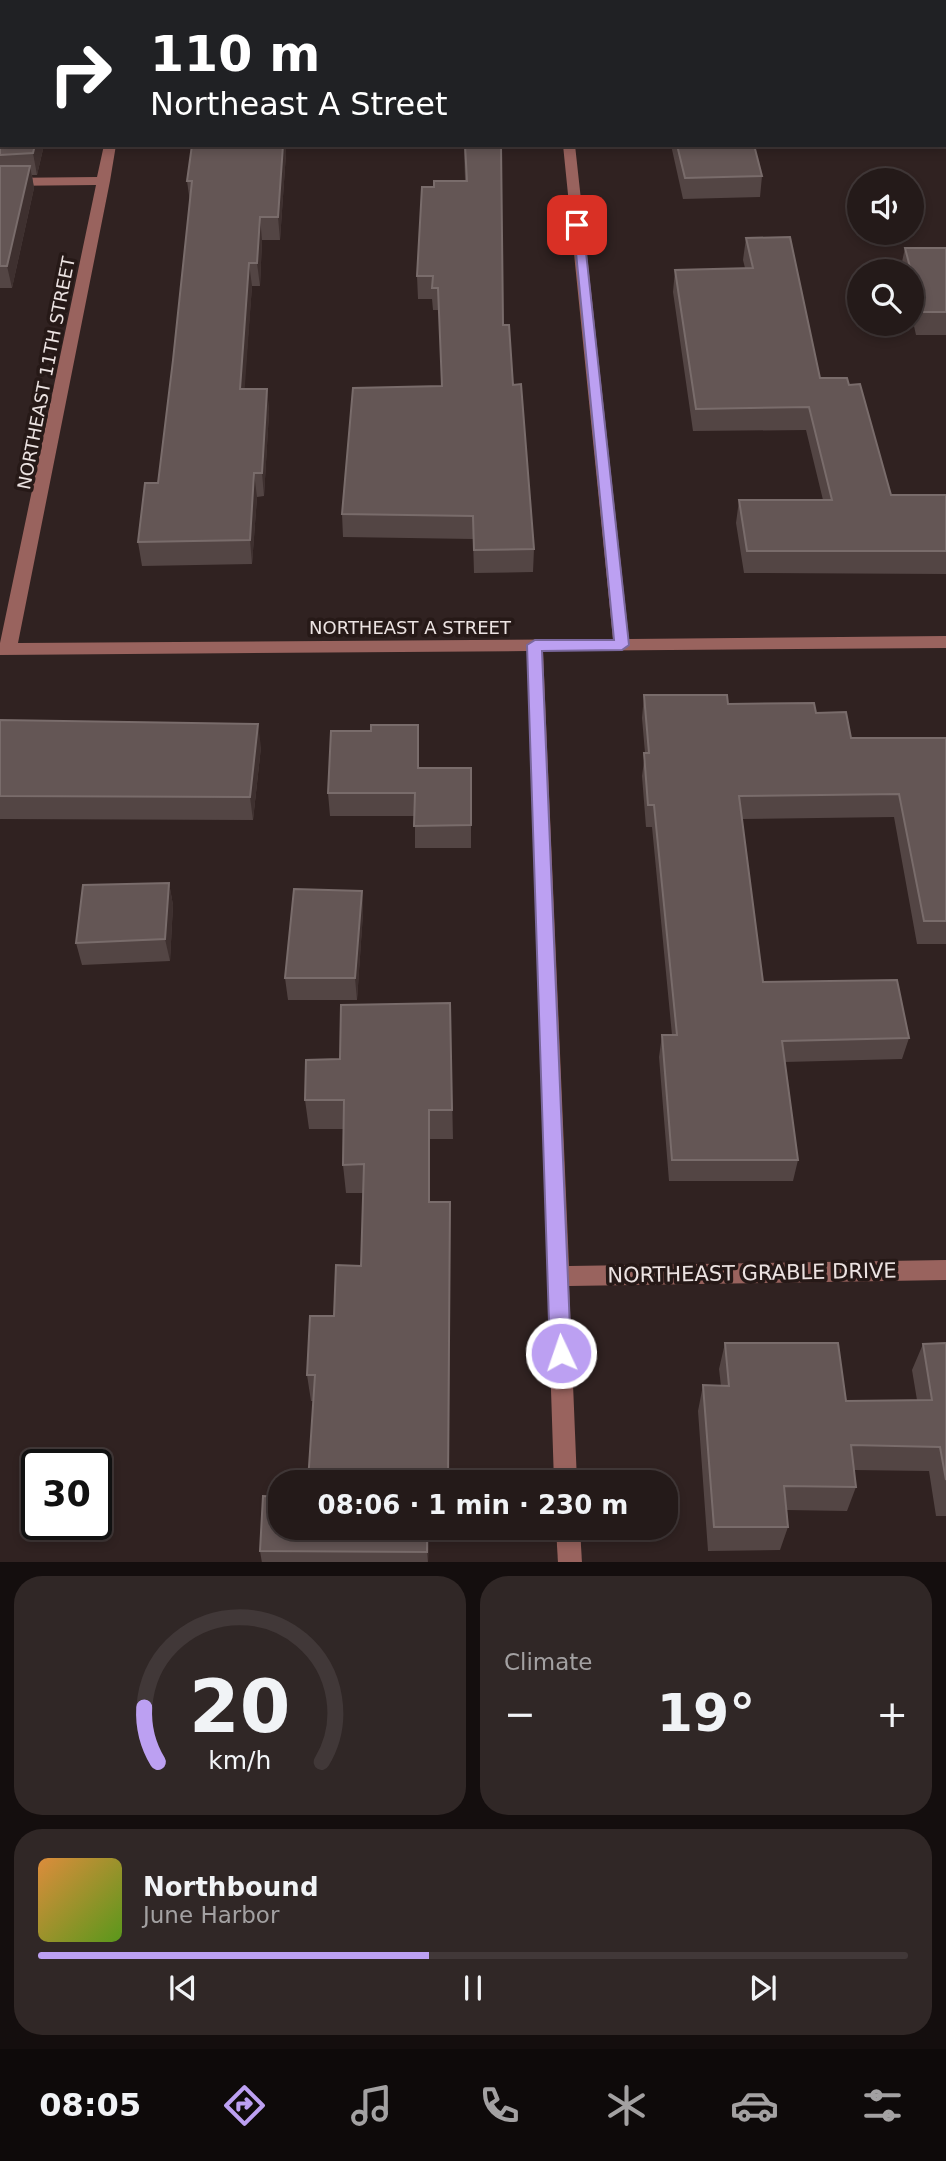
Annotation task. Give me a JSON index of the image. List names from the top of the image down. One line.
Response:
{"streets":{"street":["NORTHEAST 11TH STREET","NORTHEAST A STREET","NORTHEAST GRABLE DRIVE"]},"crossings":[["NORTHEAST 11TH STREET","NORTHEAST A STREET"]],"page":{"turn":["110 m","Northeast A Street"],"limit":"30","trip":"08:06 · 1 min · 230 m","tile":"Climate","heat":["−","19°","+"],"song":["Northbound","June Harbor"],"tabs":"08:05","gauge":["20","km/h"]}}
